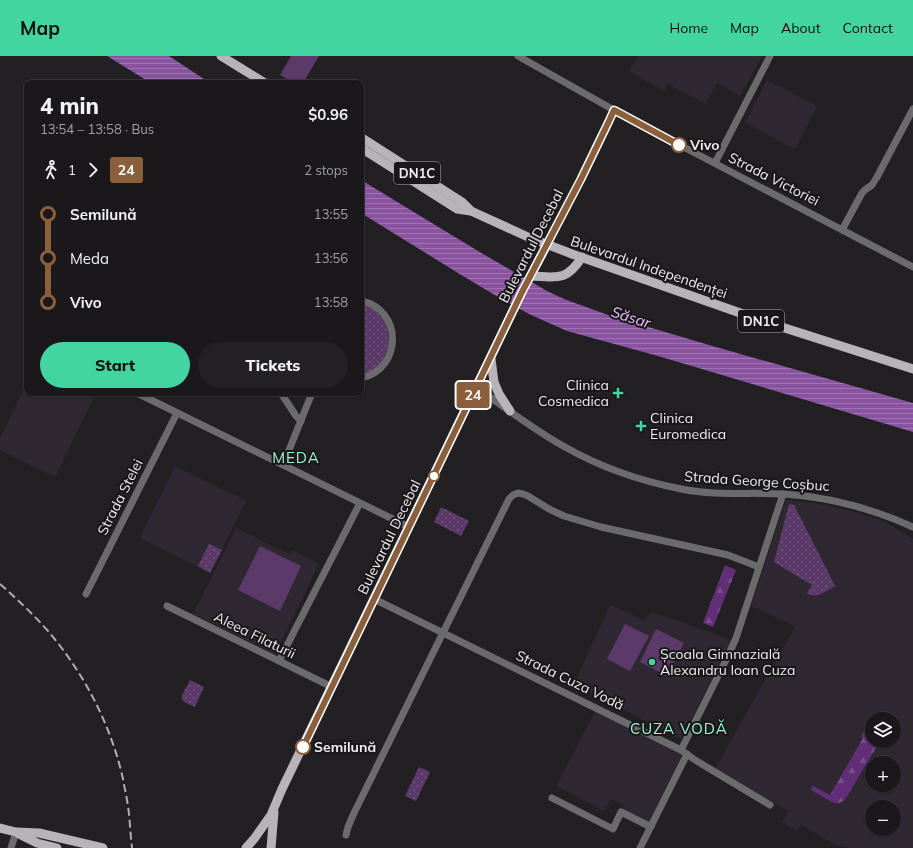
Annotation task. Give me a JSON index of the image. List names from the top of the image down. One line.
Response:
{"streets":{"main road":["DN1C","Bulevardul Decebal","Bulevardul Independenței"],"street":["Strada Victoriei","Strada George Coșbuc","Strada Stelei","Aleea Filaturii","Strada Cuza Vodă"]},"crossings":[["Strada Victoriei","Bulevardul Decebal"],["Bulevardul Decebal","Bulevardul Independenței"],["Bulevardul Decebal","Strada George Coșbuc"],["Bulevardul Decebal","Aleea Filaturii"],["Bulevardul Decebal","Strada Cuza Vodă"]],"districts":["MEDA","CUZA VODĂ"],"water":["Săsar"],"places":{"other":["Vivo","Școala Gimnazială Alexandru Ioan Cuza","Semilună"],"health":["Clinica Cosmedica","Clinica Euromedica"]},"lines":["bus line 24"],"page":{"header":"Map","nav":["Home","Map","About","Contact"],"on_map":"24","heading":["4 min","13:54 – 13:58 · Bus","$0.96"],"legs":["1","24","2 stops"],"list":[{"name":"Semilună","value":"13:55"},{"name":"Meda","value":"13:56"},{"name":"Vivo","value":"13:58"}],"buttons":["Start","Tickets"],"map_buttons":["+","−"]}}
